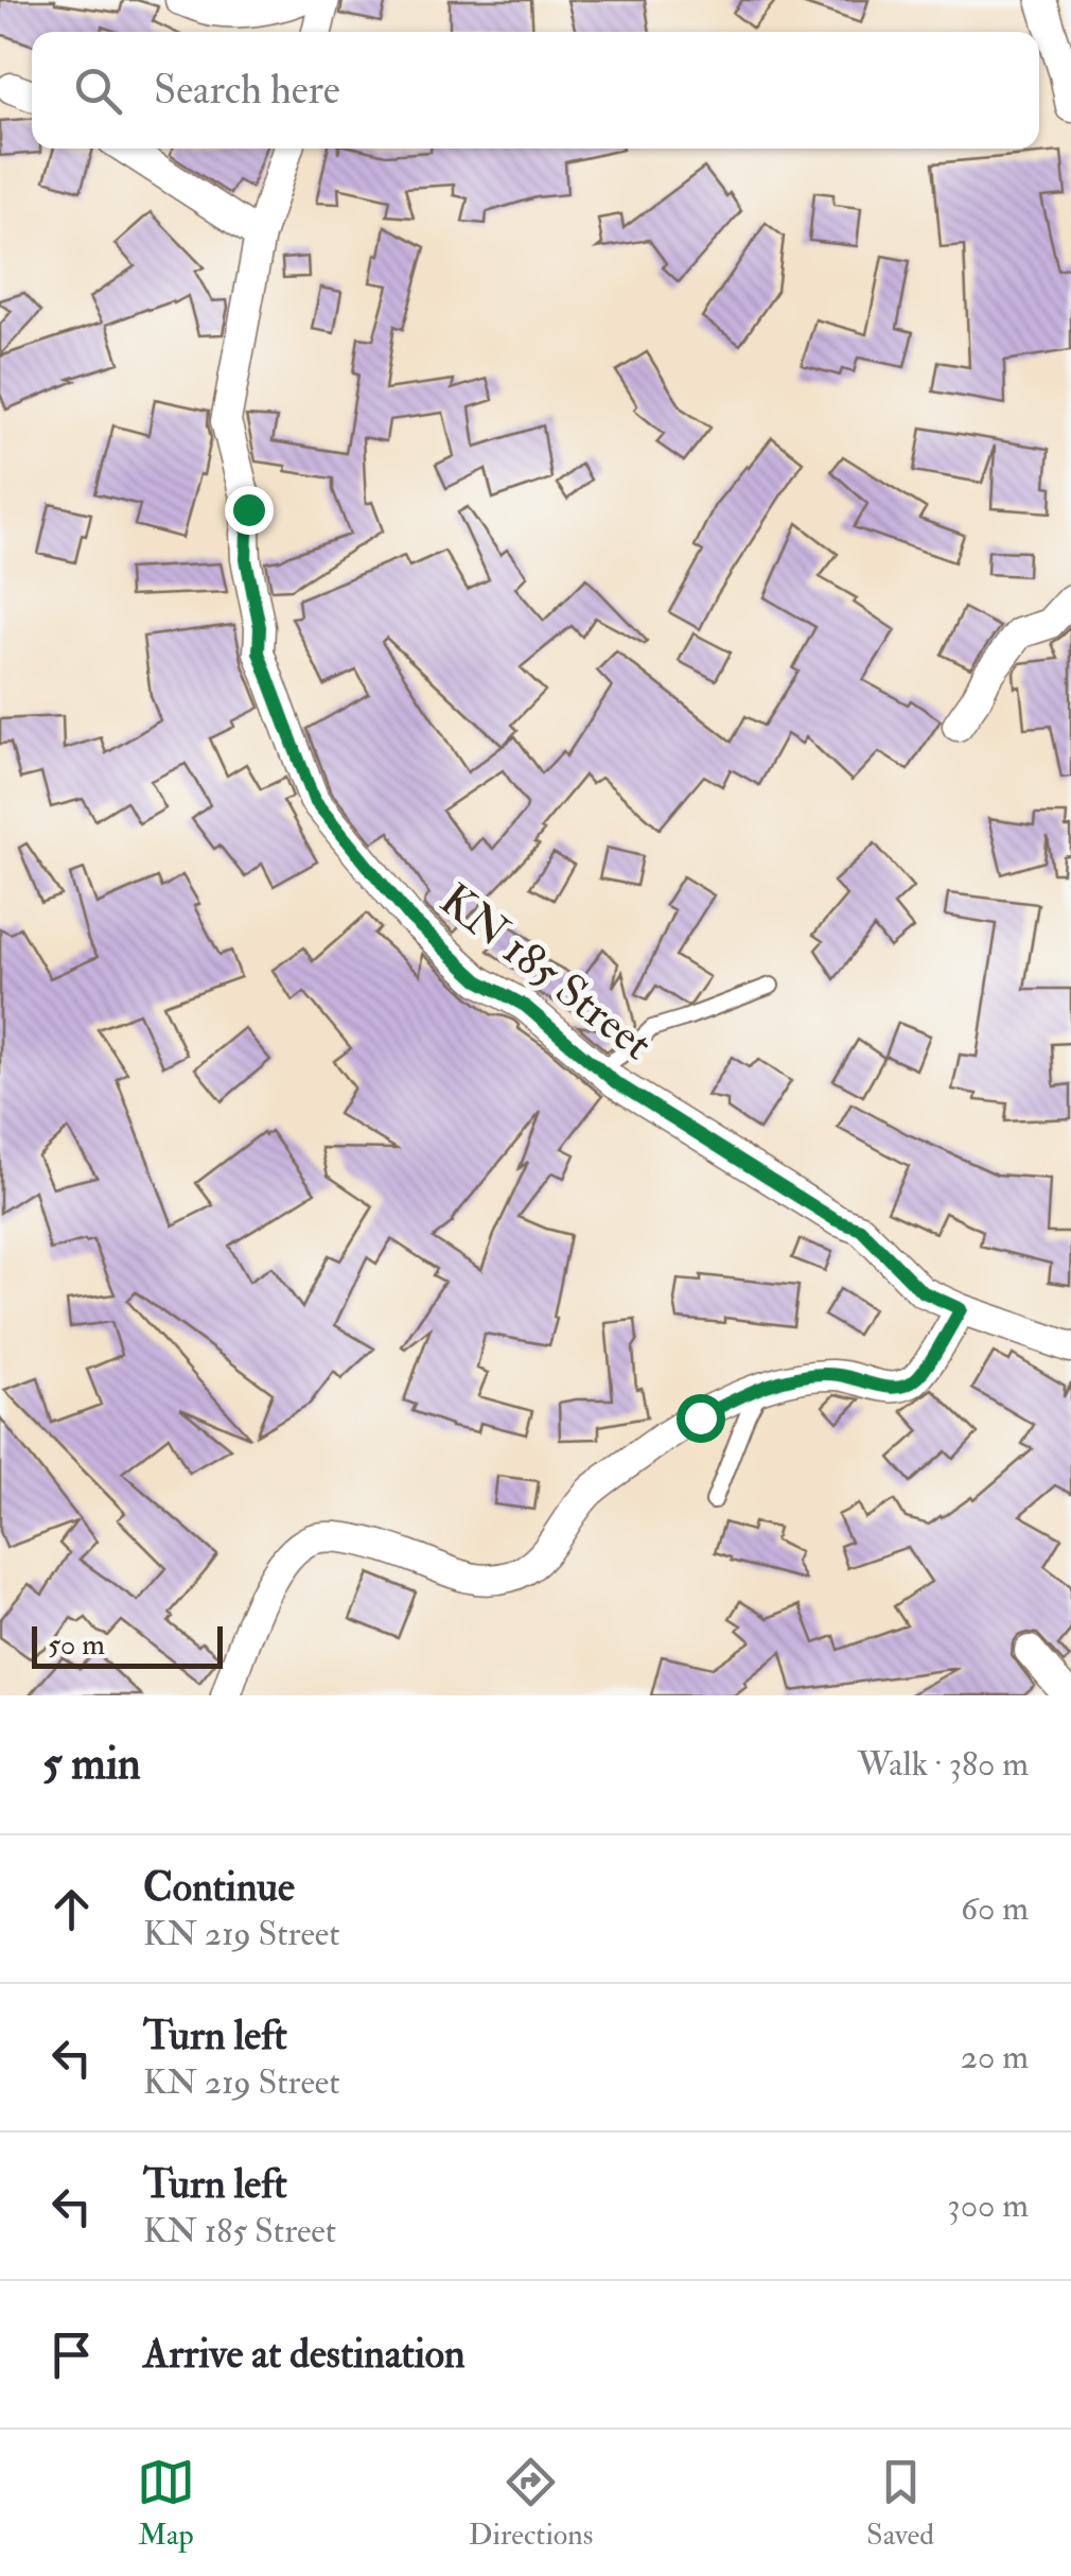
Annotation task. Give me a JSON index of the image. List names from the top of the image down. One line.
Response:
{"streets":{"street":["KN 185 Street"]},"scale_bar":"50 m","page":{"search":"Search here","scale":"50 m","heading":["5 min","Walk · 380 m"],"list":[["Continue","KN 219 Street","60 m"],["Turn left","KN 219 Street","20 m"],["Turn left","KN 185 Street","300 m"],"Arrive at destination"],"nav":["Map","Directions","Saved"]}}
